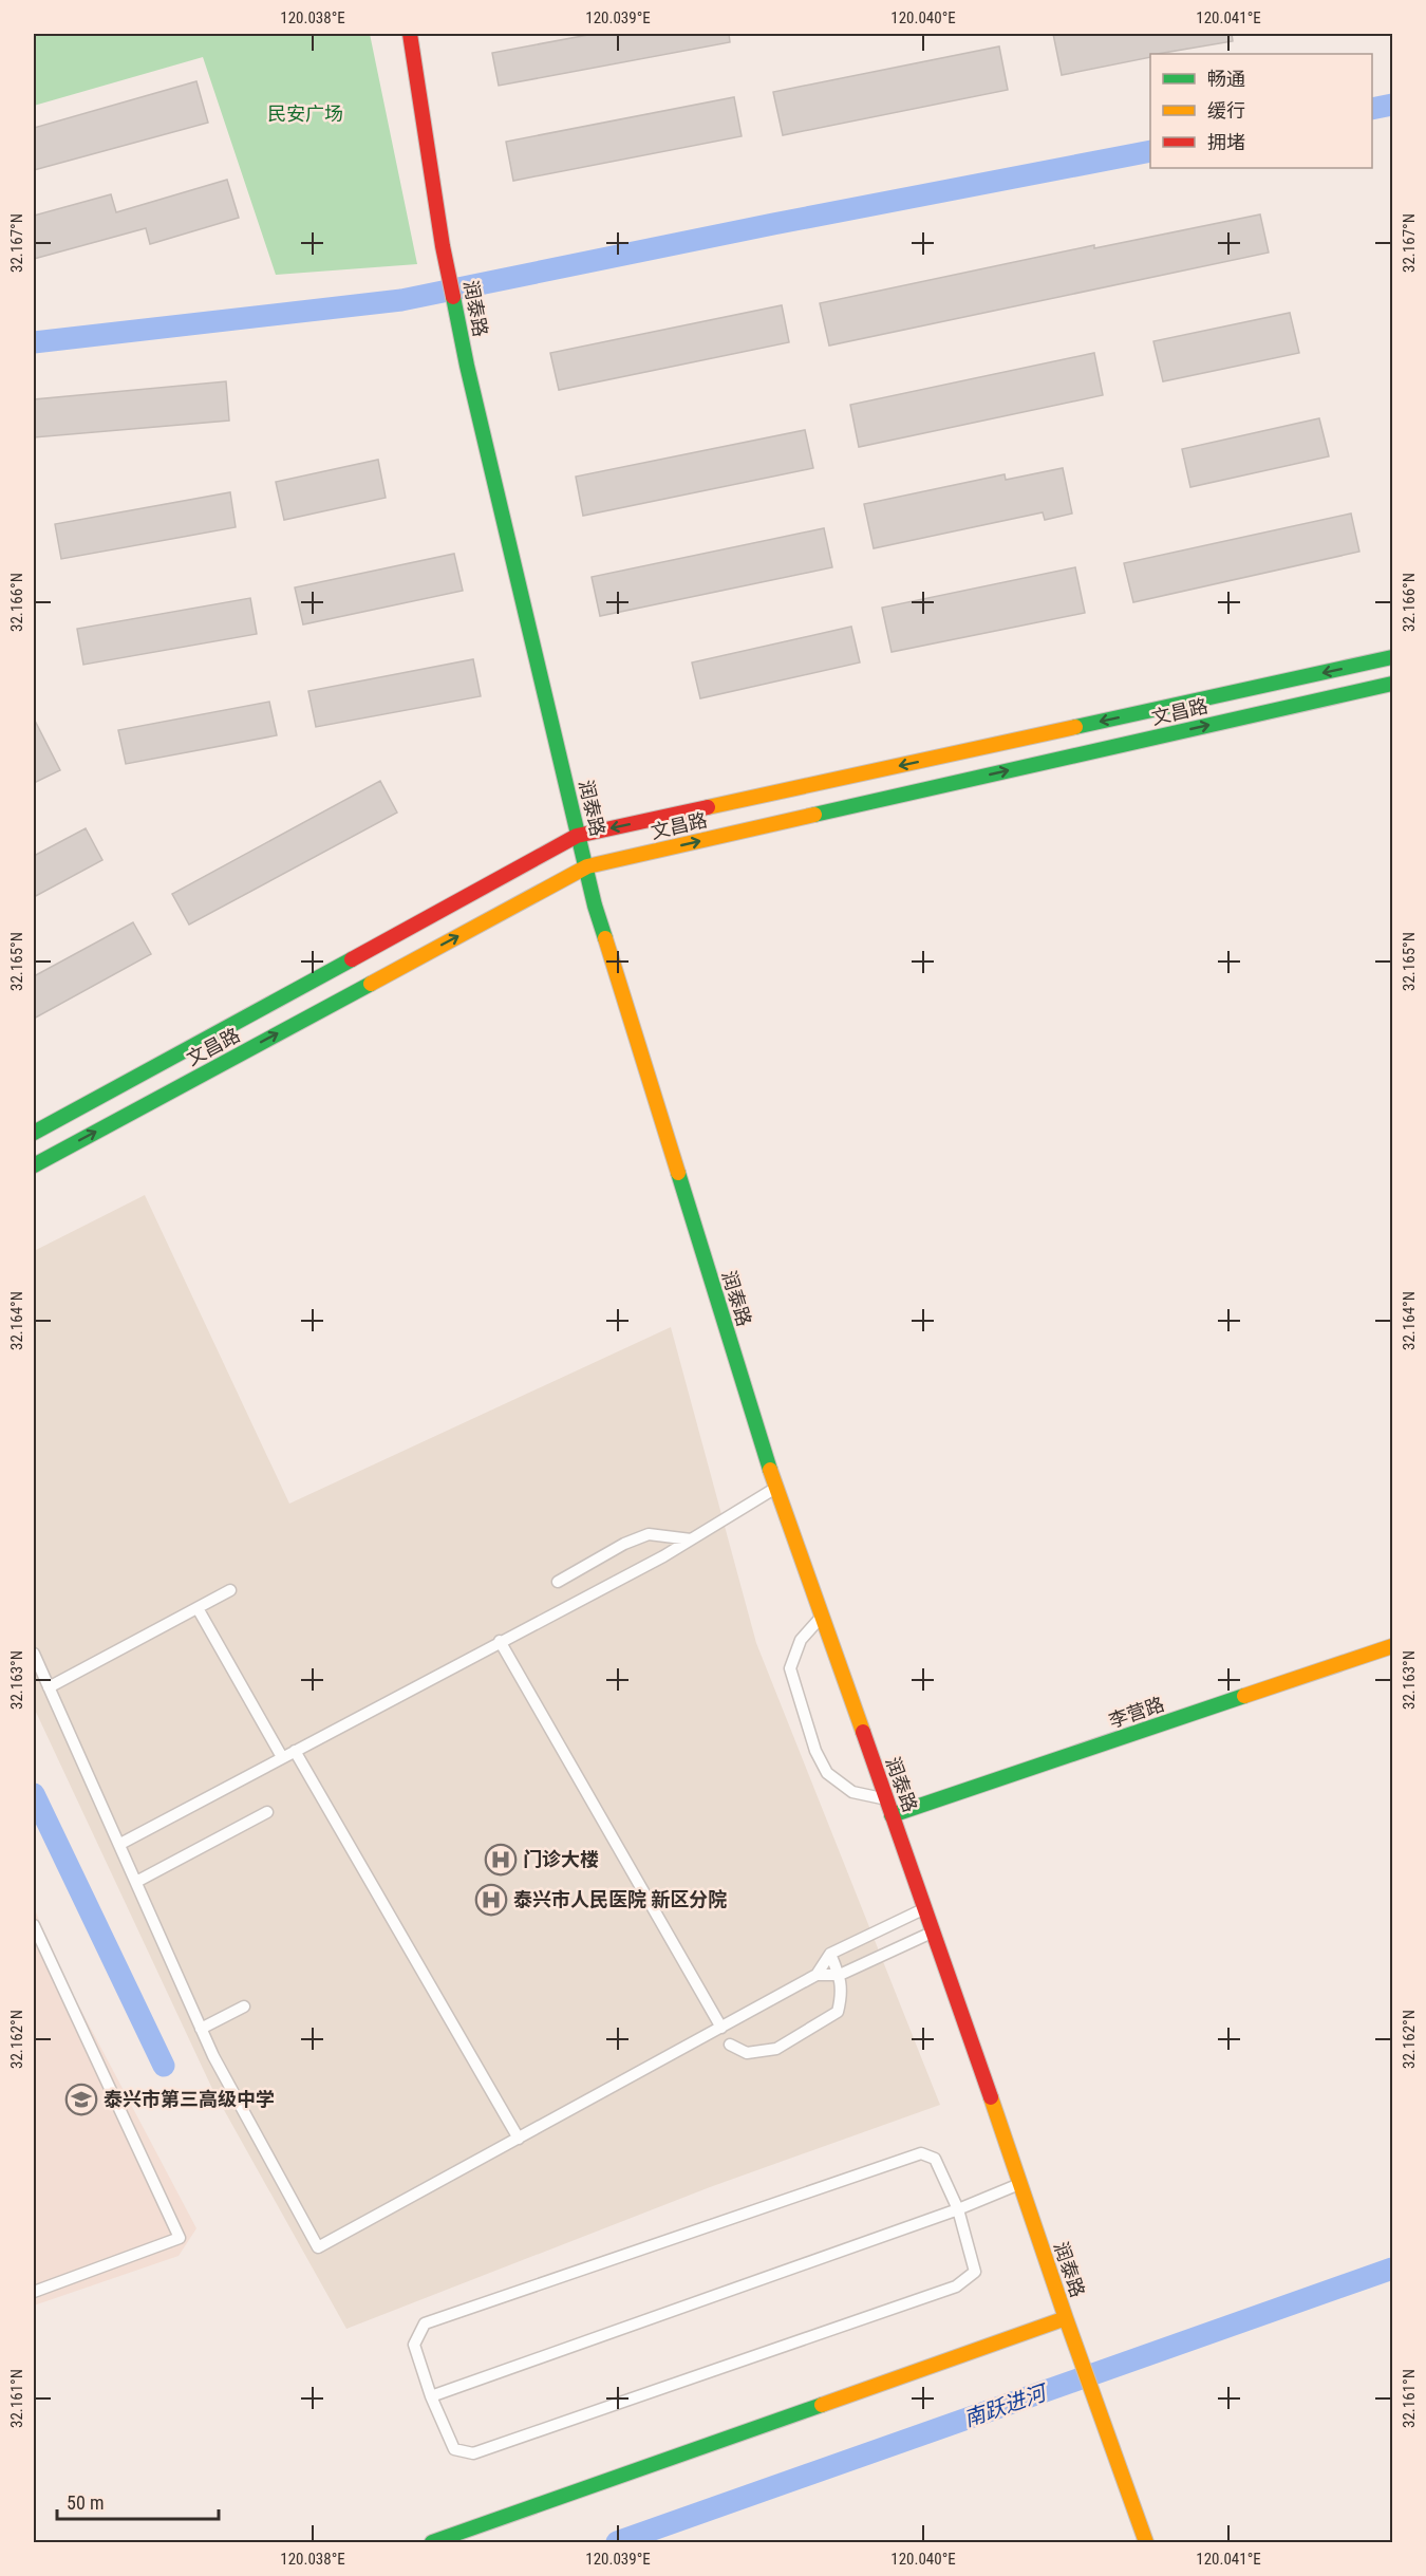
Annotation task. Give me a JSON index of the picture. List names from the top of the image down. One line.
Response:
{"streets":{"street":["润泰路","文昌路","李营路"]},"crossings":[["润泰路","文昌路"],["润泰路","李营路"]],"water":["南跃进河"],"parks":["民安广场"],"places":{"hospital":["门诊大楼","泰兴市人民医院 新区分院"],"school or university":["泰兴市第三高级中学"]},"legend":["畅通","缓行","拥堵"],"scale_bar":"50 m","coordinates":["120.038°E","120.039°E","120.040°E","120.041°E","32.167°N","32.166°N","32.165°N","32.164°N","32.163°N","32.162°N","32.161°N"]}
